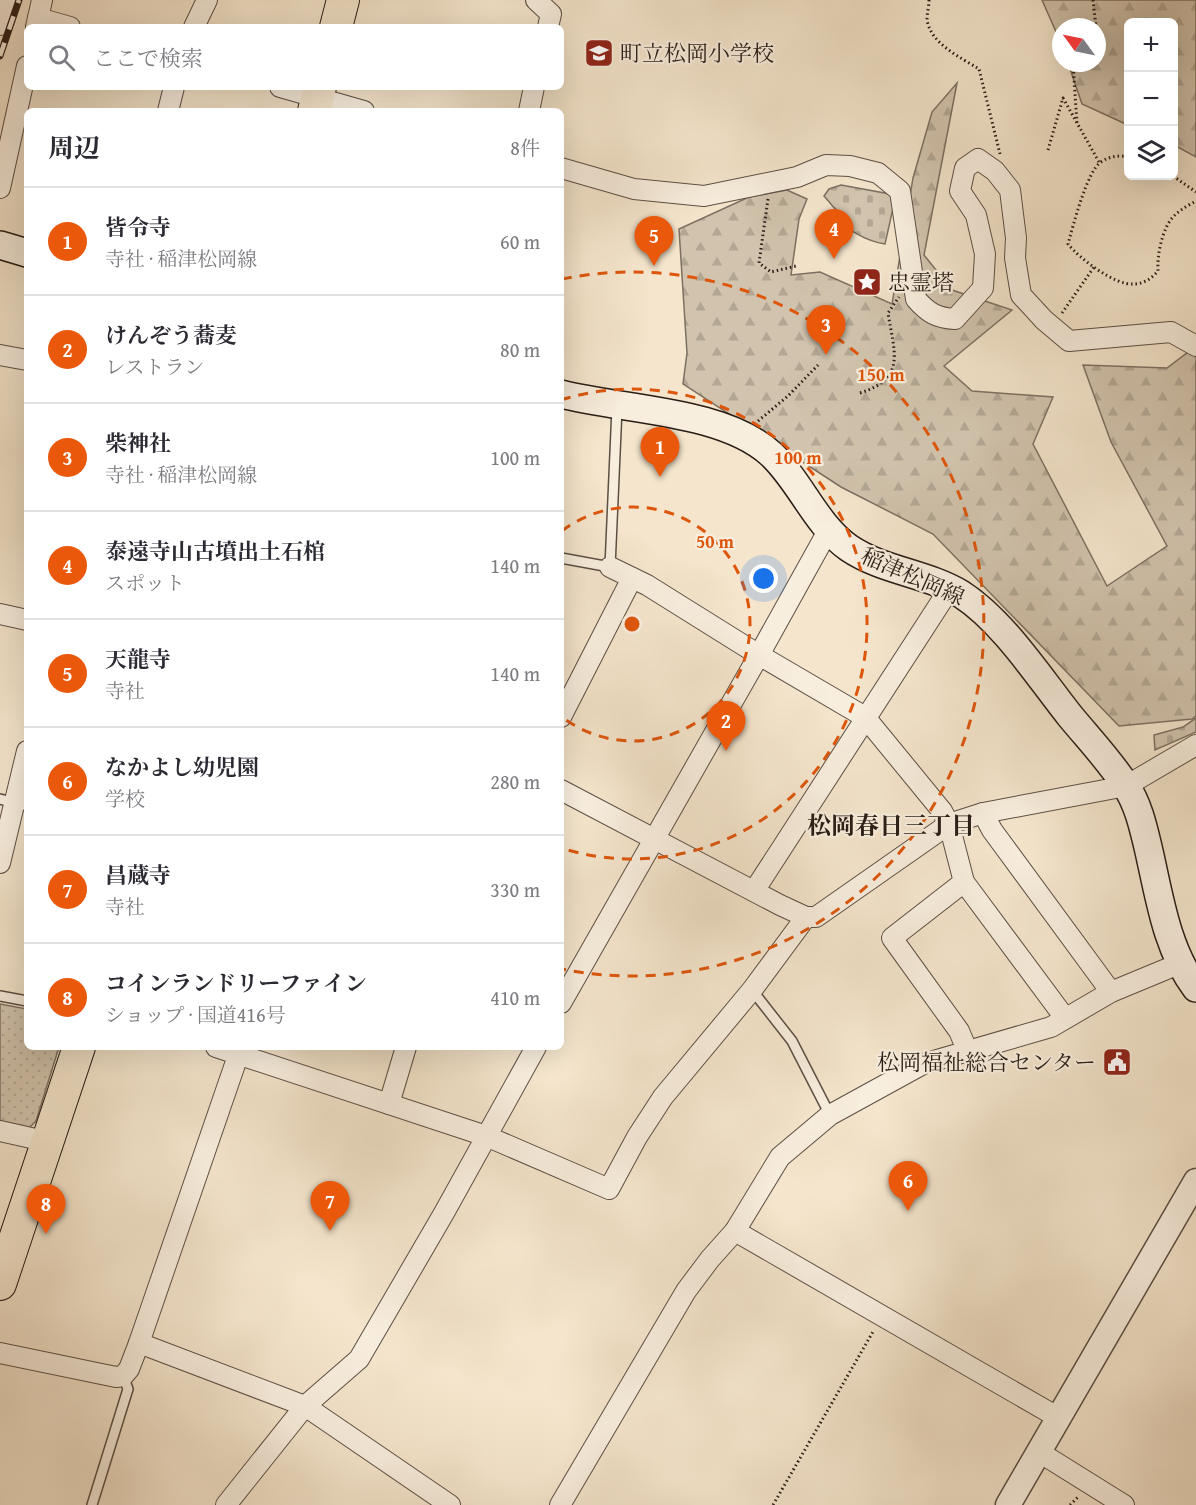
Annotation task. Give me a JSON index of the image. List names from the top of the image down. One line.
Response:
{"streets":{"main road":["稲津松岡線"]},"districts":["松岡春日三丁目"],"places":{"school or university":["町立松岡小学校"],"place":["忠霊塔"],"public building":["松岡福祉総合センター"]},"north":"top left","page":{"map_buttons":["+","−"],"search":"ここで検索","heading":["周辺","8件"],"list":[{"mark":"1","name":"皆令寺","note":"寺社 · 稲津松岡線","value":"60 m"},{"mark":"2","name":"けんぞう蕎麦","note":"レストラン","value":"80 m"},{"mark":"3","name":"柴神社","note":"寺社 · 稲津松岡線","value":"100 m"},{"mark":"4","name":"泰遠寺山古墳出土石棺","note":"スポット","value":"140 m"},{"mark":"5","name":"天龍寺","note":"寺社","value":"140 m"},{"mark":"6","name":"なかよし幼児園","note":"学校","value":"280 m"},{"mark":"7","name":"昌蔵寺","note":"寺社","value":"330 m"},{"mark":"8","name":"コインランドリーファイン","note":"ショップ · 国道416号","value":"410 m"}],"pins":["4","5","3","1","2","6","7","8"]},"rings":["150 m","100 m","50 m"]}
